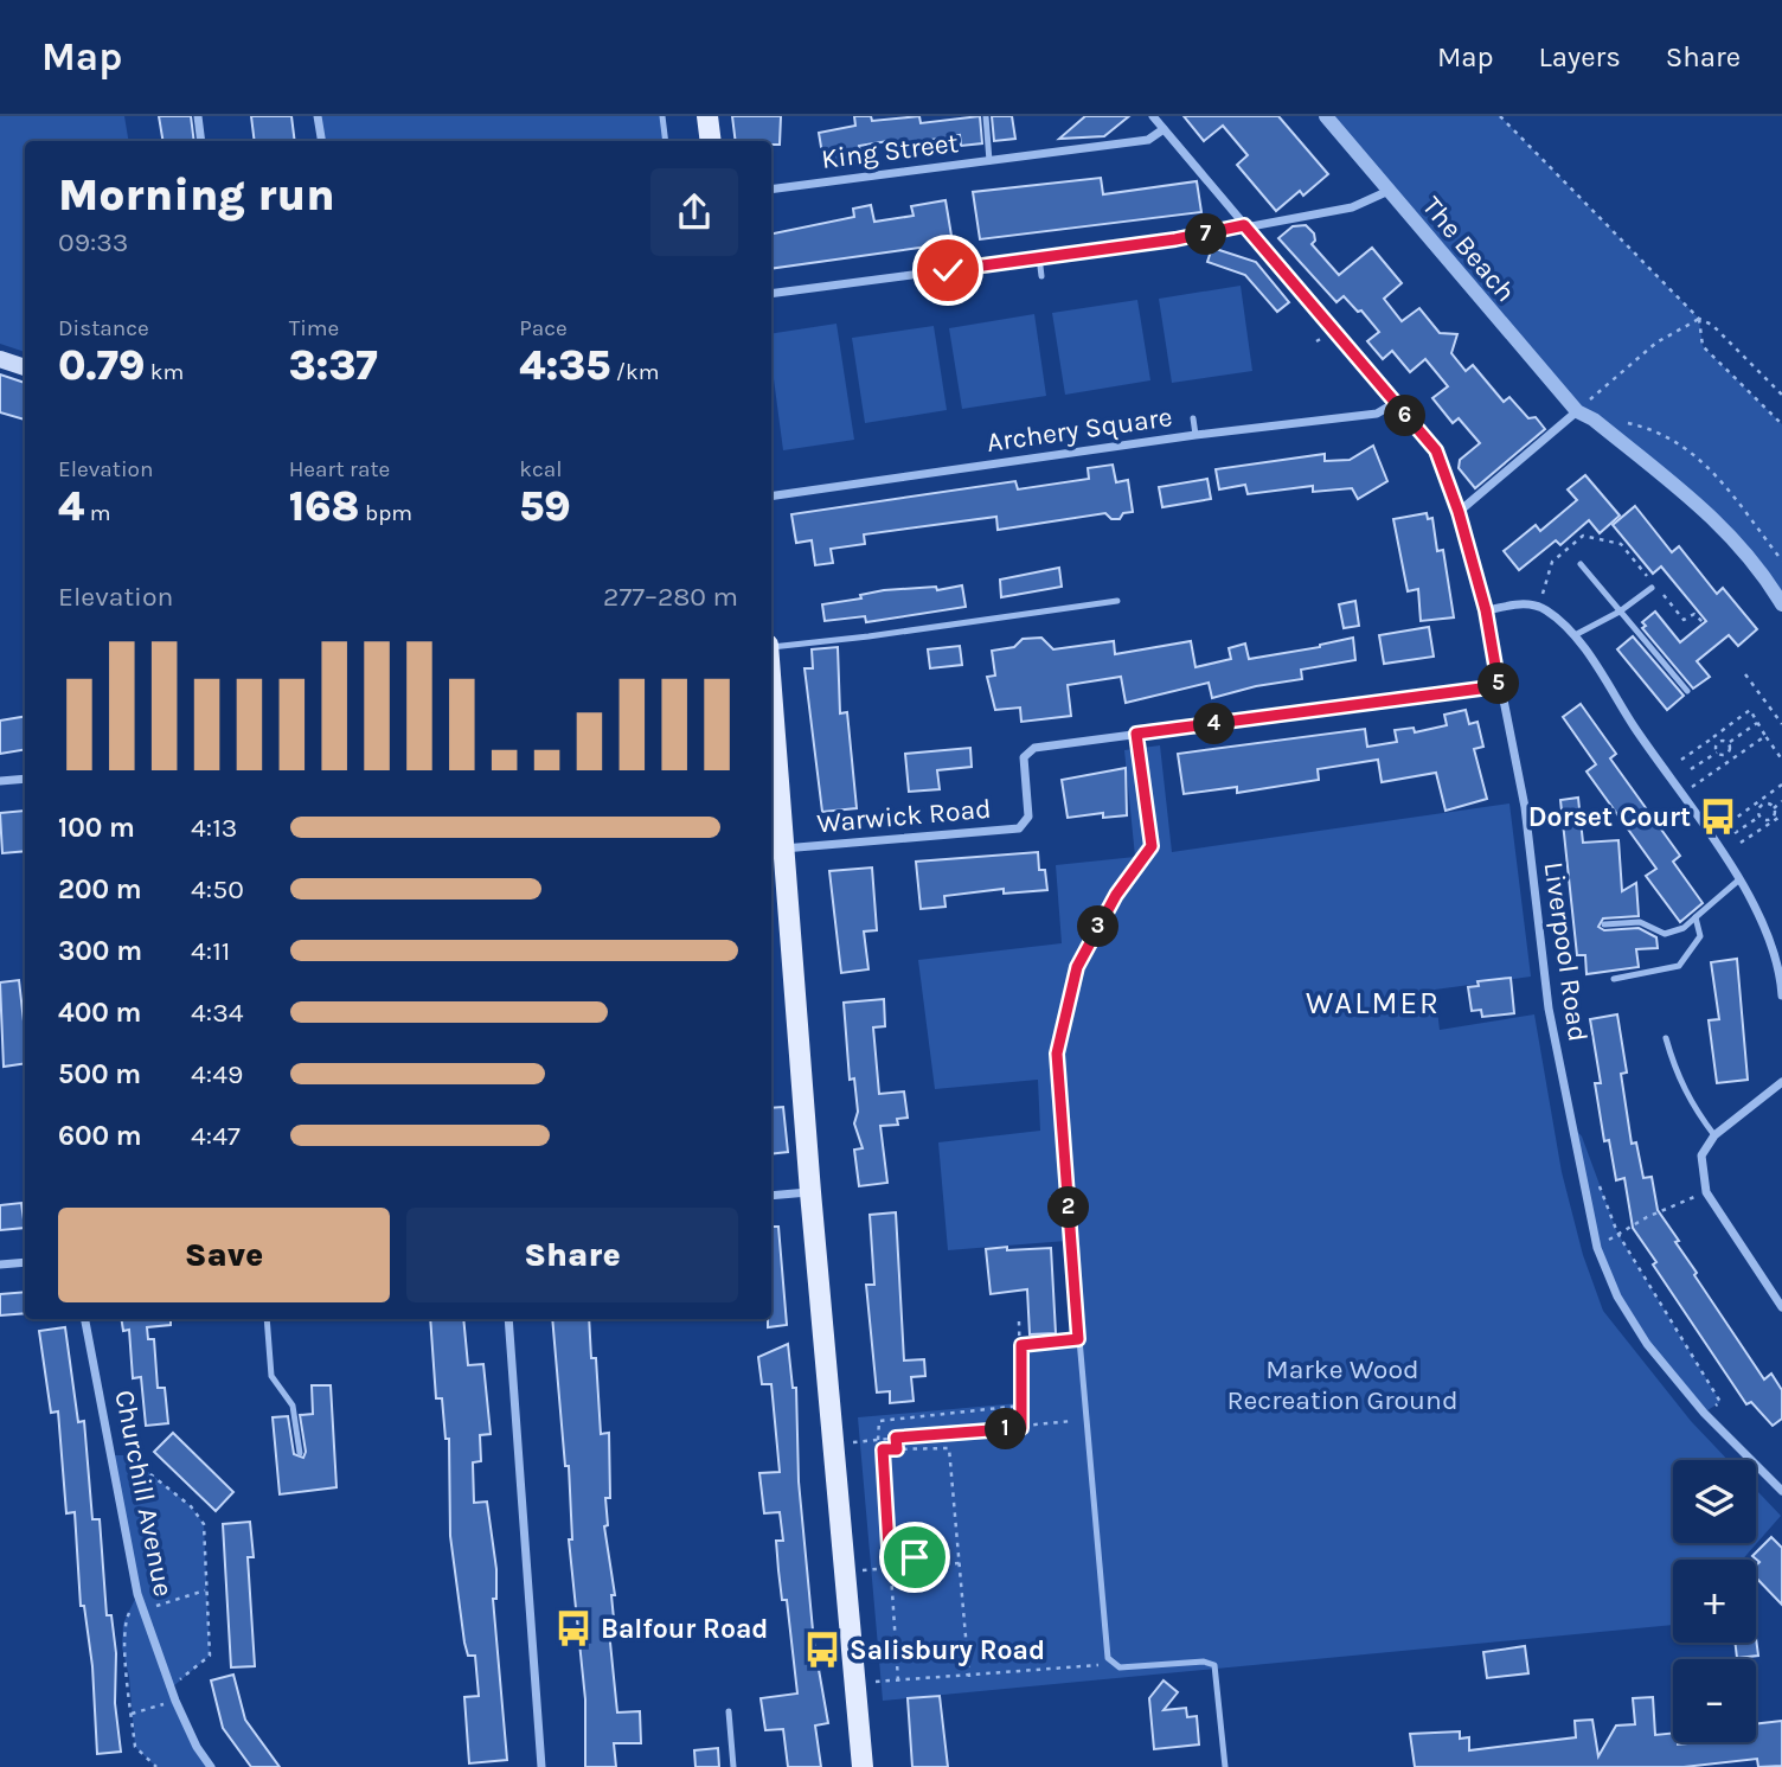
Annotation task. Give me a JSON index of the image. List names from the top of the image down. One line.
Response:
{"streets":{"street":["King Street","The Beach","Archery Square","Warwick Road","Liverpool Road","Churchill Avenue"]},"crossings":[["King Street","Liverpool Road"],["Archery Square","Liverpool Road"],["Warwick Road","Liverpool Road"]],"districts":["WALMER"],"parks":["Marke Wood Recreation Ground"],"places":{"bus stop":["Dorset Court","Balfour Road","Salisbury Road"]},"page":{"header":"Map","nav":["Map","Layers","Share"],"heading":["Morning run","09:33"],"pins":["7","6","5","4","3","2","1"],"stats":[["Distance","0.79 km"],["Time","3:37"],["Pace","4:35 /km"],["Elevation","4 m"],["Heart rate","168 bpm"],["kcal","59"]],"chart":["Elevation","277–280 m"],"list":[{"name":"100 m","note":"4:13"},{"name":"200 m","note":"4:50"},{"name":"300 m","note":"4:11"},{"name":"400 m","note":"4:34"},{"name":"500 m","note":"4:49"},{"name":"600 m","note":"4:47"}],"buttons":["Save","Share"],"map_buttons":["+","−"]}}
